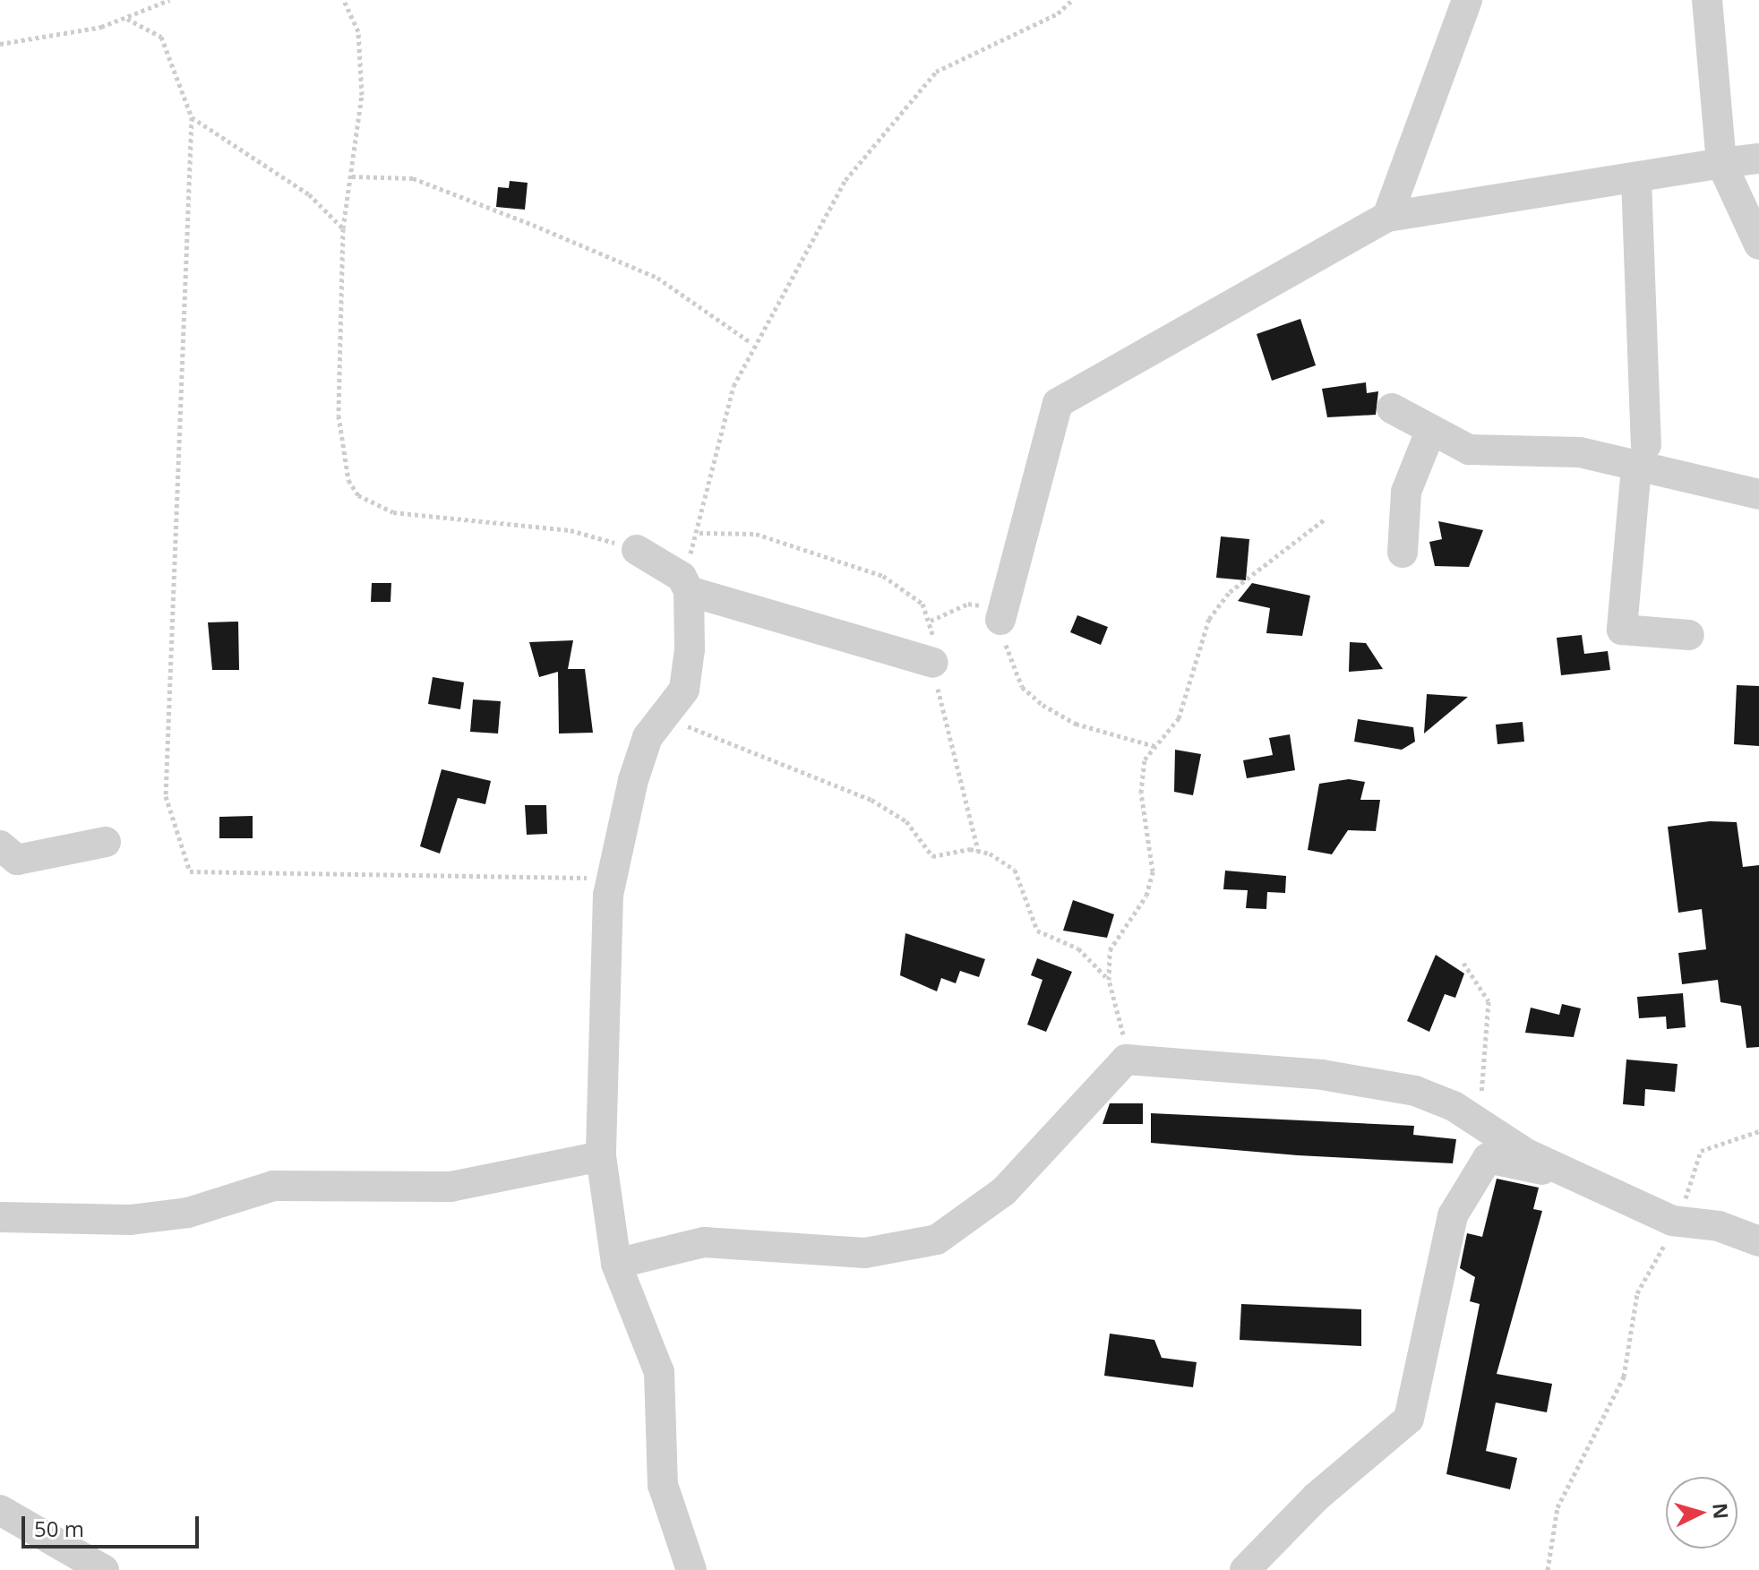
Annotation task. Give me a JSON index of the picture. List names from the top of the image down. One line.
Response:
{"scale_bar":"50 m","north":"right"}
